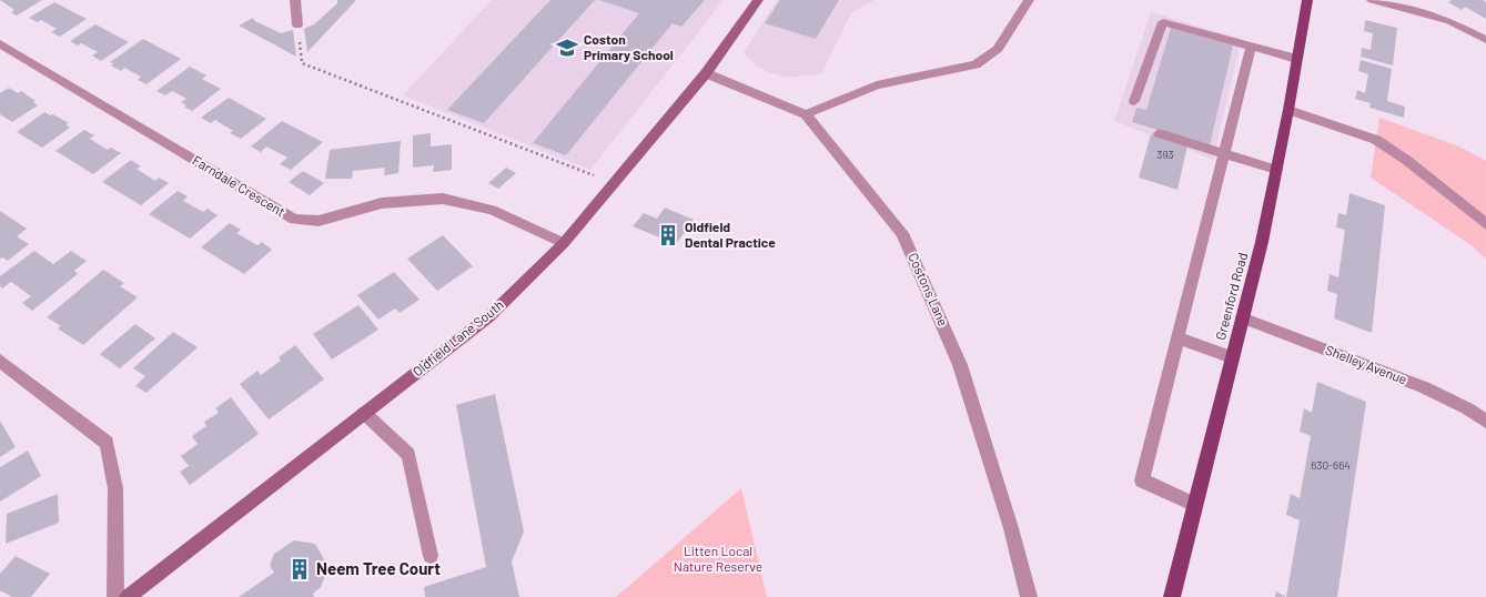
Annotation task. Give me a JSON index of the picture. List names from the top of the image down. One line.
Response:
{"streets":{"main road":["Greenford Road"],"street":["Farndale Crescent","Costons Lane","Oldfield Lane South","Shelley Avenue"]},"crossings":[["Farndale Crescent","Oldfield Lane South"],["Costons Lane","Oldfield Lane South"],["Greenford Road","Shelley Avenue"]],"parks":["Litten Local Nature Reserve"],"places":{"school or university":["Coston Primary School"],"building":["Oldfield Dental Practice","Neem Tree Court"]},"house_numbers":["393","630-664"]}
